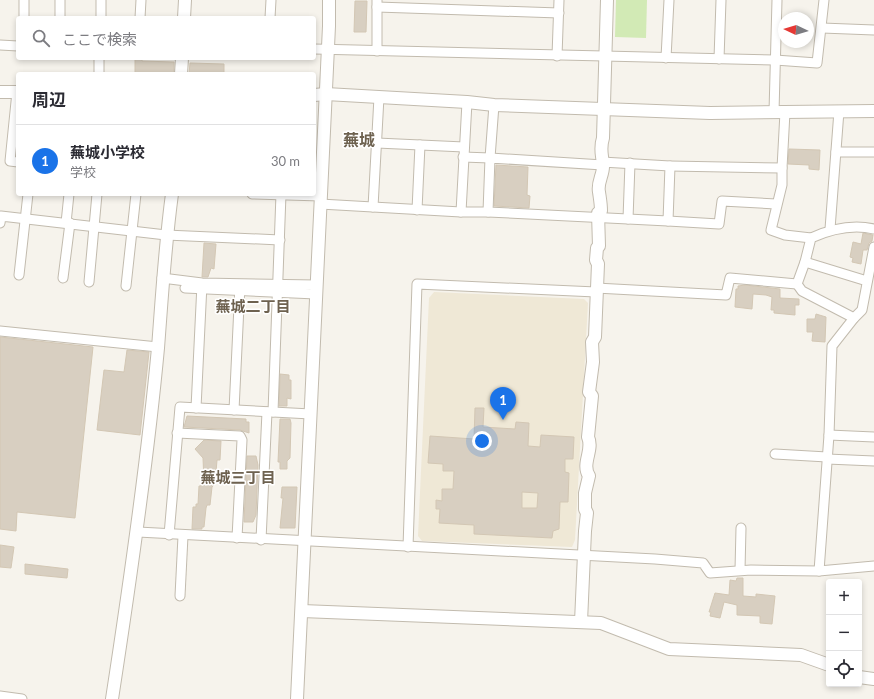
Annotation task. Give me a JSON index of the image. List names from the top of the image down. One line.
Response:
{"districts":["蕪城","蕪城二丁目","蕪城三丁目"],"north":"left","page":{"search":"ここで検索","heading":"周辺","list":[{"mark":"1","name":"蕪城小学校","note":"学校","value":"30 m"}],"pins":"1","map_buttons":["+","−"]}}
